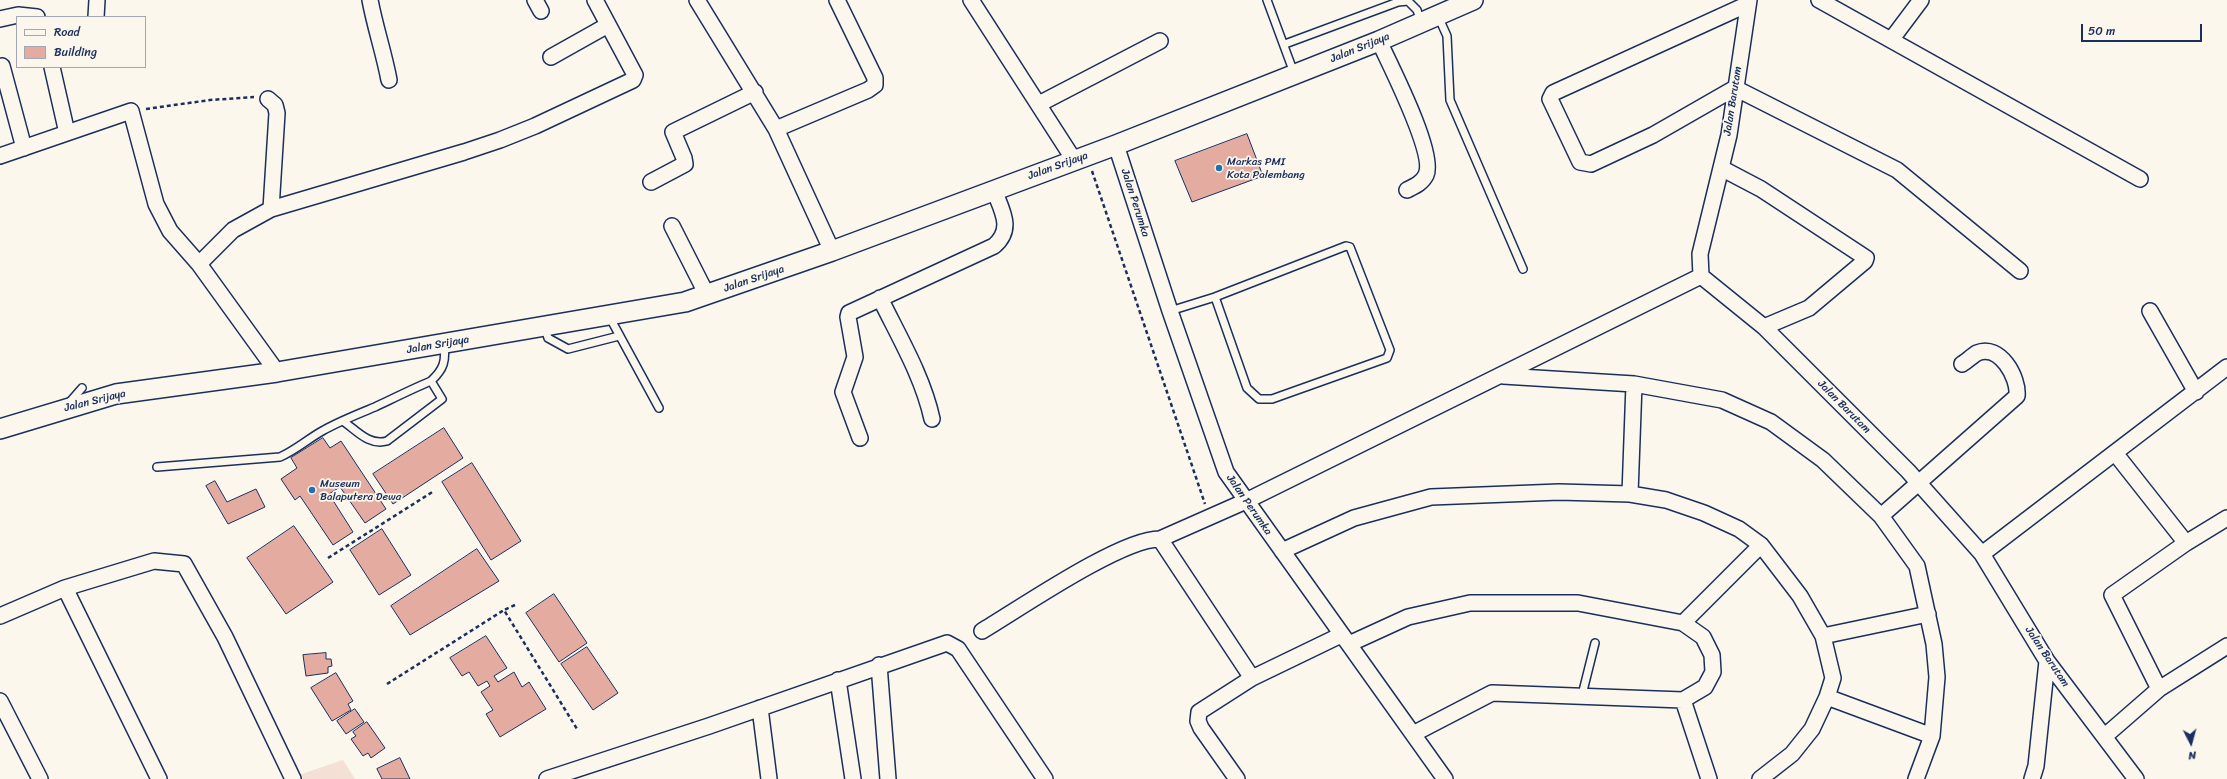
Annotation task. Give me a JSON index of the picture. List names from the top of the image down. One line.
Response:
{"streets":{"street":["Jalan Srijaya","Jalan Barutam","Jalan Perumka"]},"crossings":[["Jalan Srijaya","Jalan Perumka"]],"places":["Markas PMI Kota Palembang","Museum Balaputera Dewa"],"legend":["Road","Building"],"scale_bar":"50 m","north":"bottom"}
